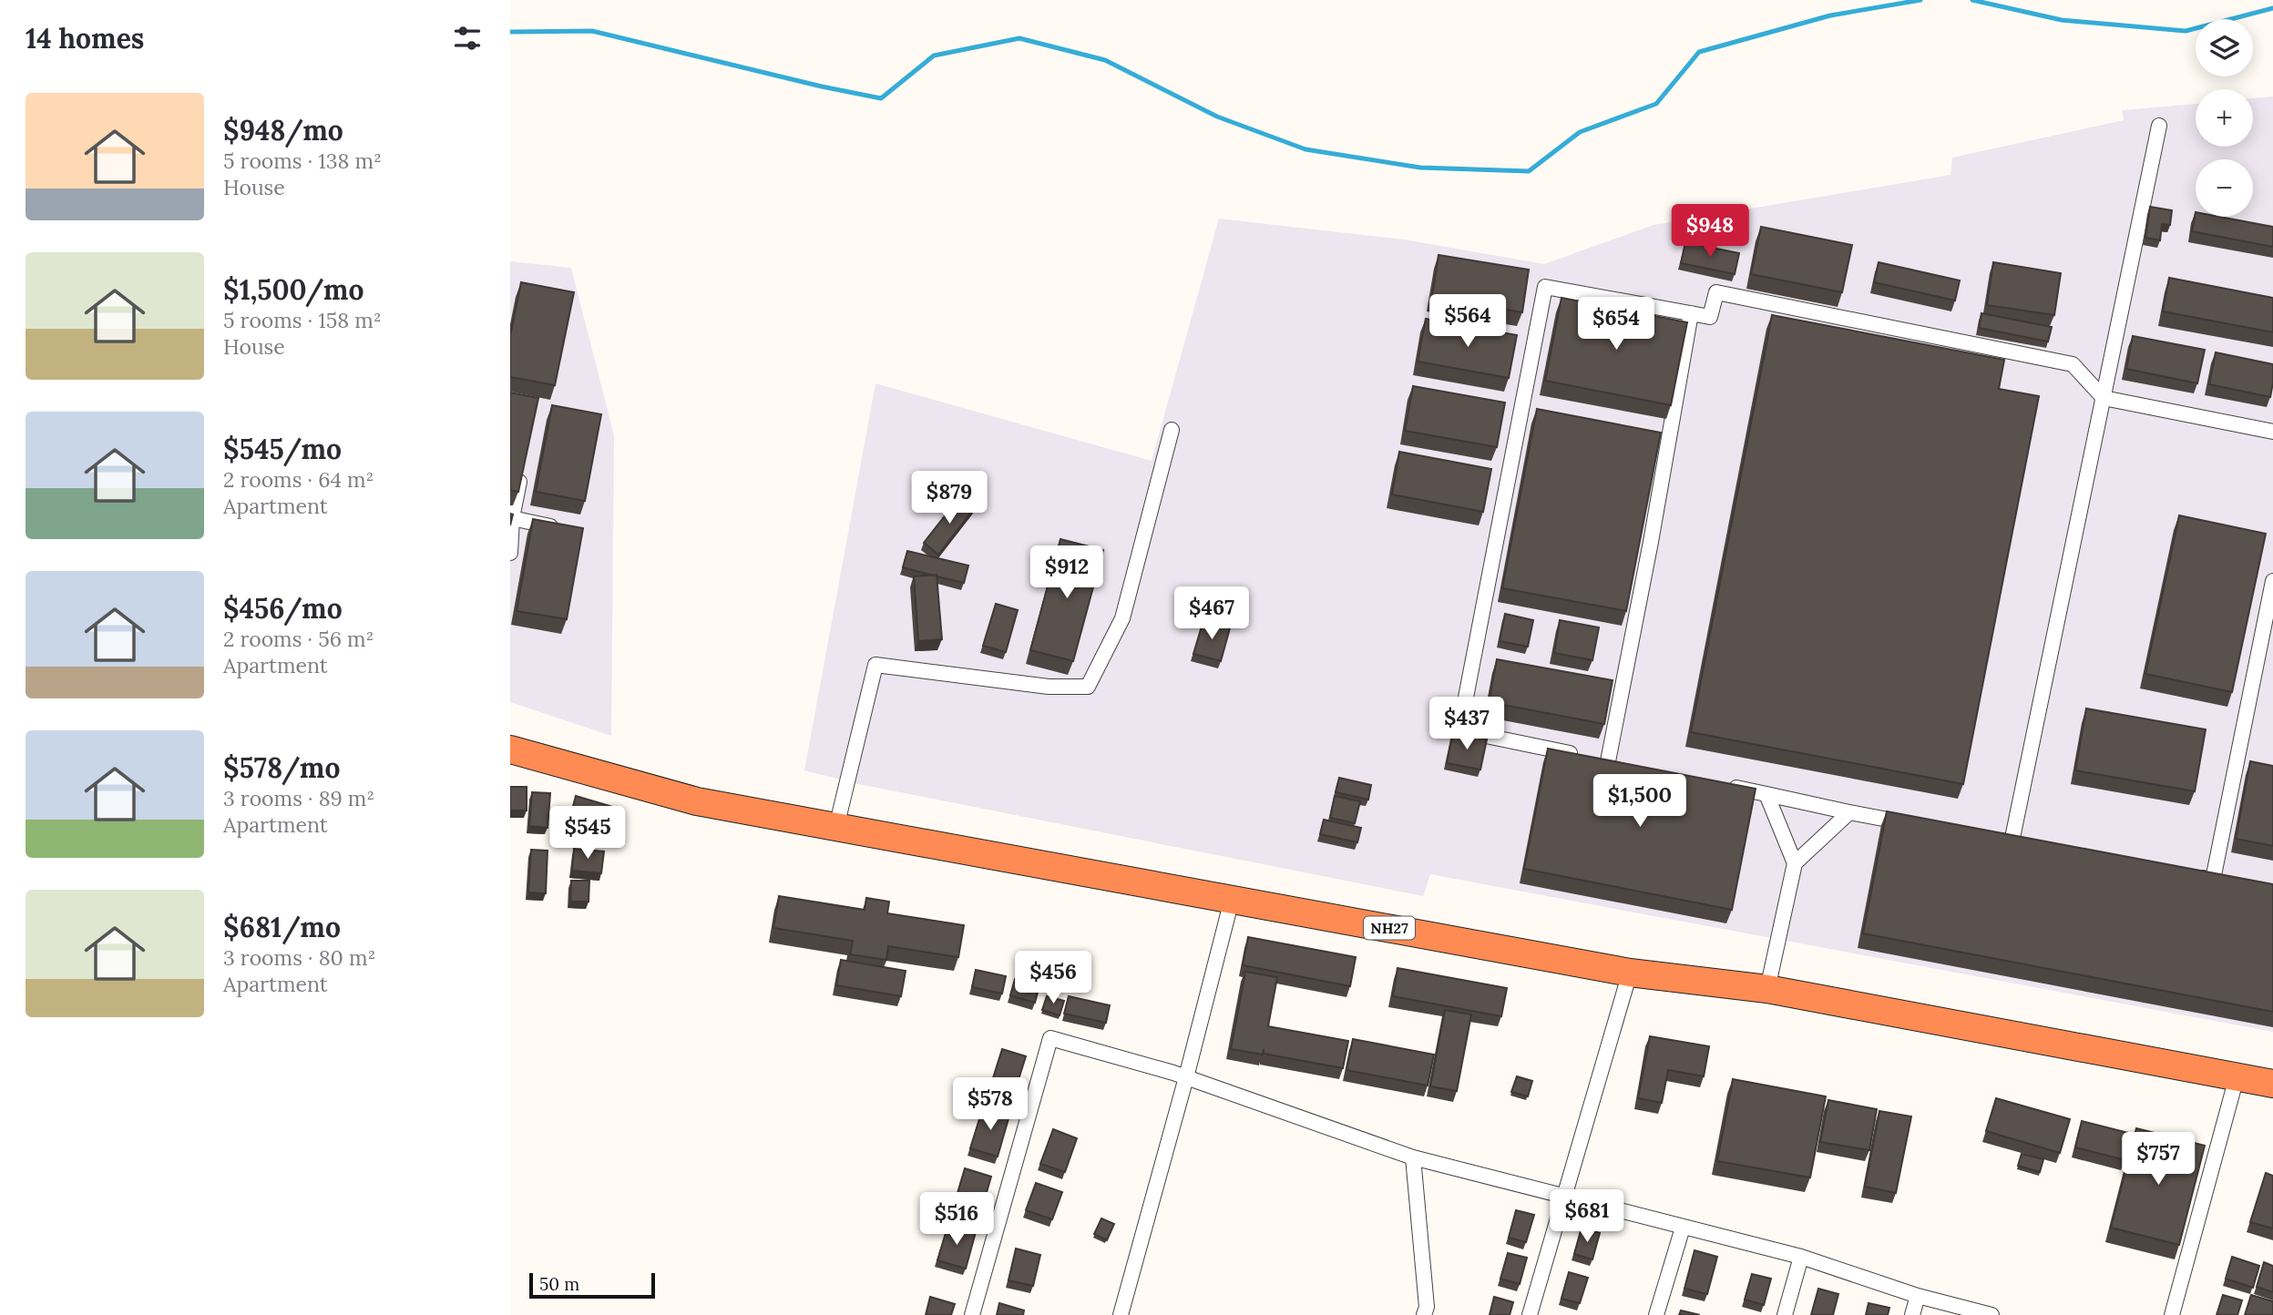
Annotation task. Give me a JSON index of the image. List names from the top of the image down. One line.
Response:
{"streets":{"highway":["NH27"]},"scale_bar":"50 m","page":{"heading":"14 homes","map_buttons":["+","−"],"list":[{"name":"$948/mo","note":"5 rooms · 138 m² · House"},{"name":"$1,500/mo","note":"5 rooms · 158 m² · House"},{"name":"$545/mo","note":"2 rooms · 64 m² · Apartment"},{"name":"$456/mo","note":"2 rooms · 56 m² · Apartment"},{"name":"$578/mo","note":"3 rooms · 89 m² · Apartment"},{"name":"$681/mo","note":"3 rooms · 80 m² · Apartment"}],"price":["$948","$564","$654","$879","$912","$467","$437","$1,500","$545","$456","$578","$757","$681","$516"],"scale":"50 m"}}
